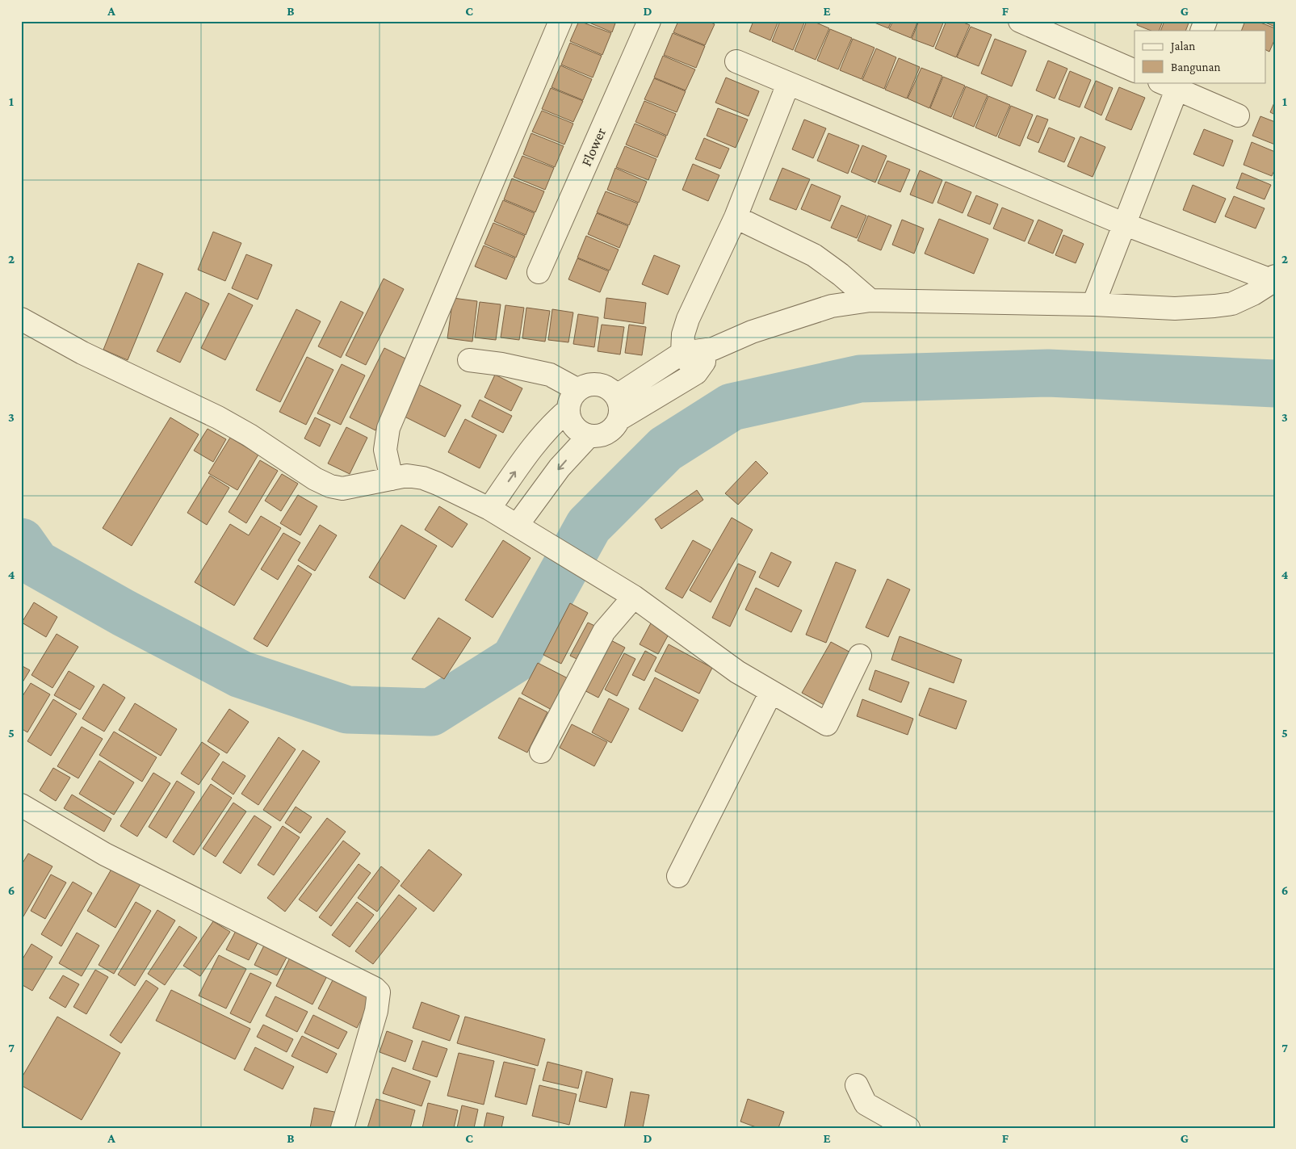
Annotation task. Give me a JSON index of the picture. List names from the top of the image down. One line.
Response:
{"streets":{"street":["Flower"]},"legend":["Jalan","Bangunan"],"grid":{"columns":["A","B","C","D","E","F","G"],"rows":["1","2","3","4","5","6","7"]}}
